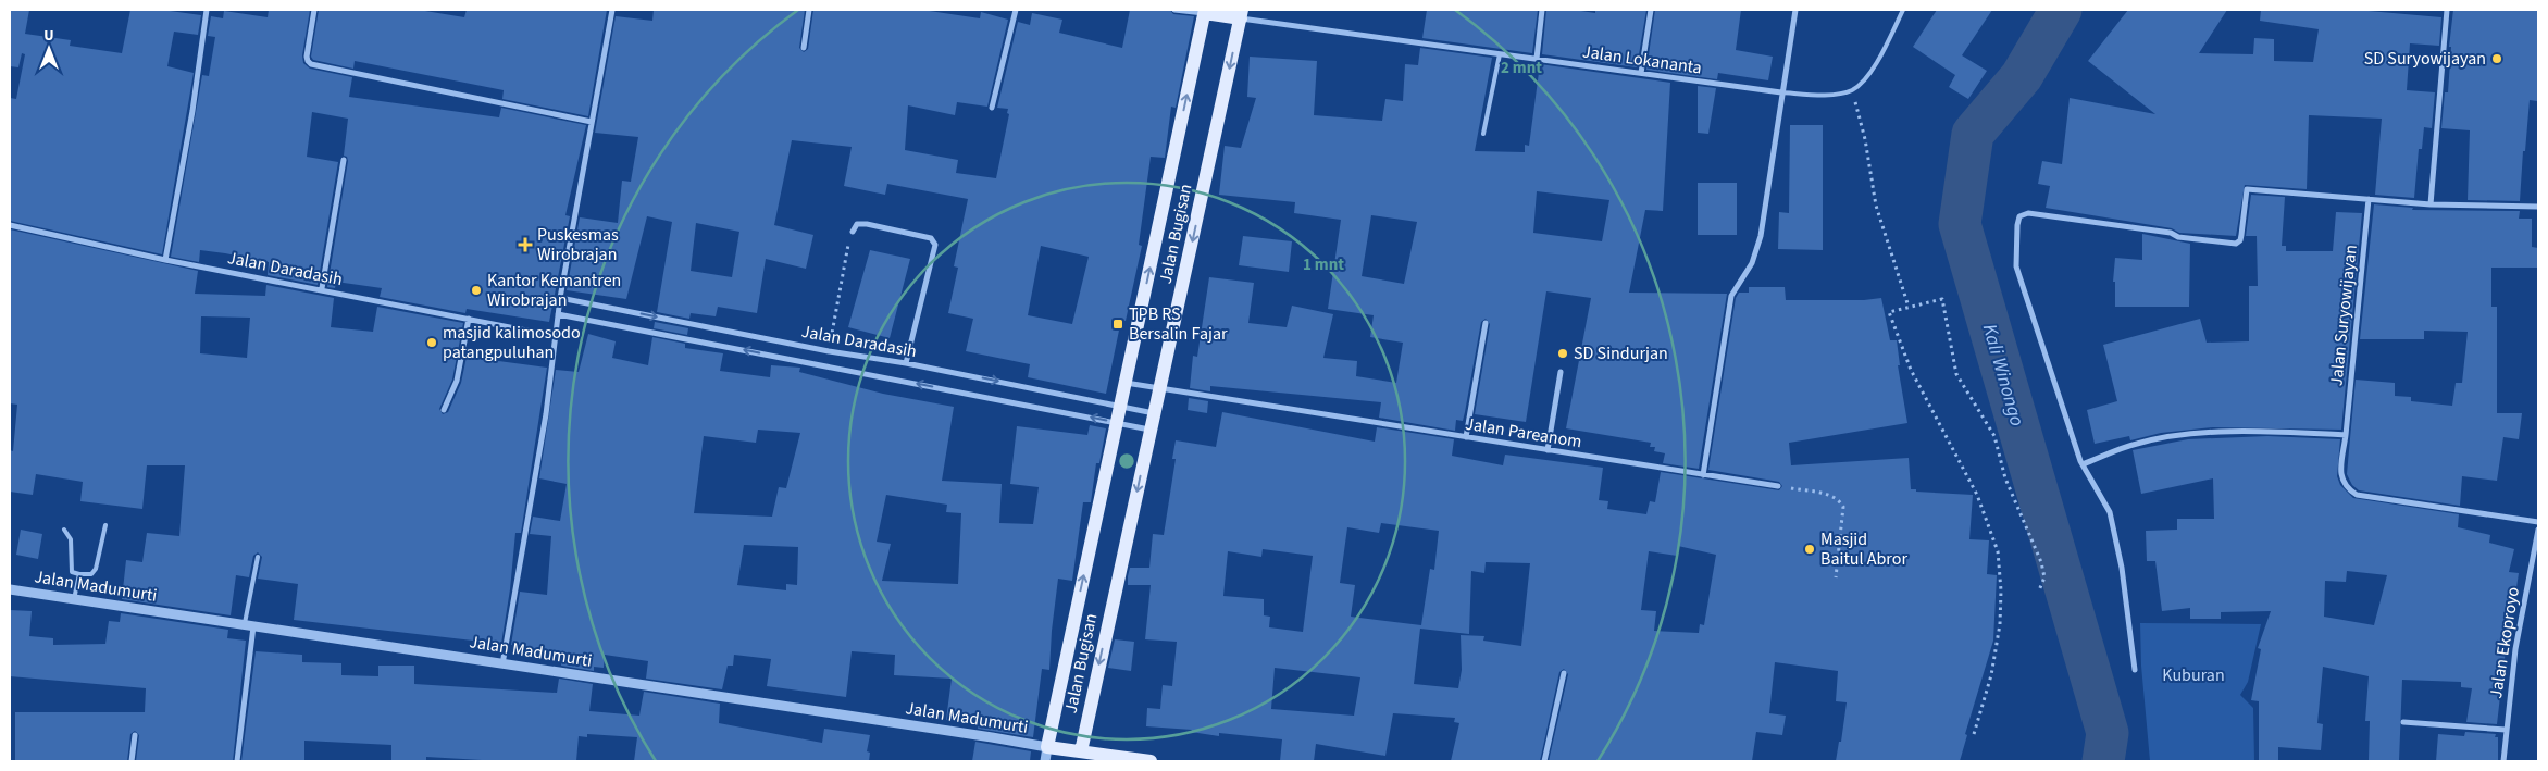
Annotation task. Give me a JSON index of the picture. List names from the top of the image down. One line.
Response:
{"streets":{"main road":["Jalan Bugisan"],"street":["Jalan Lokananta","Jalan Daradasih","Jalan Suryowijayan","Jalan Pareanom","Jalan Madumurti","Jalan Ekoproyo"]},"crossings":[["Jalan Lokananta","Jalan Bugisan"],["Jalan Bugisan","Jalan Daradasih"],["Jalan Bugisan","Jalan Pareanom"],["Jalan Bugisan","Jalan Madumurti"]],"water":["Kali Winongo"],"parks":["Kuburan"],"places":{"other":["SD Suryowijayan","Kantor Kemantren Wirobrajan","masjid kalimosodo patangpuluhan","SD Sindurjan","Masjid Baitul Abror"],"health":["Puskesmas Wirobrajan"],"transit":["TPB RS Bersalin Fajar"]},"north":"top","rings":["2 mnt","1 mnt"]}
